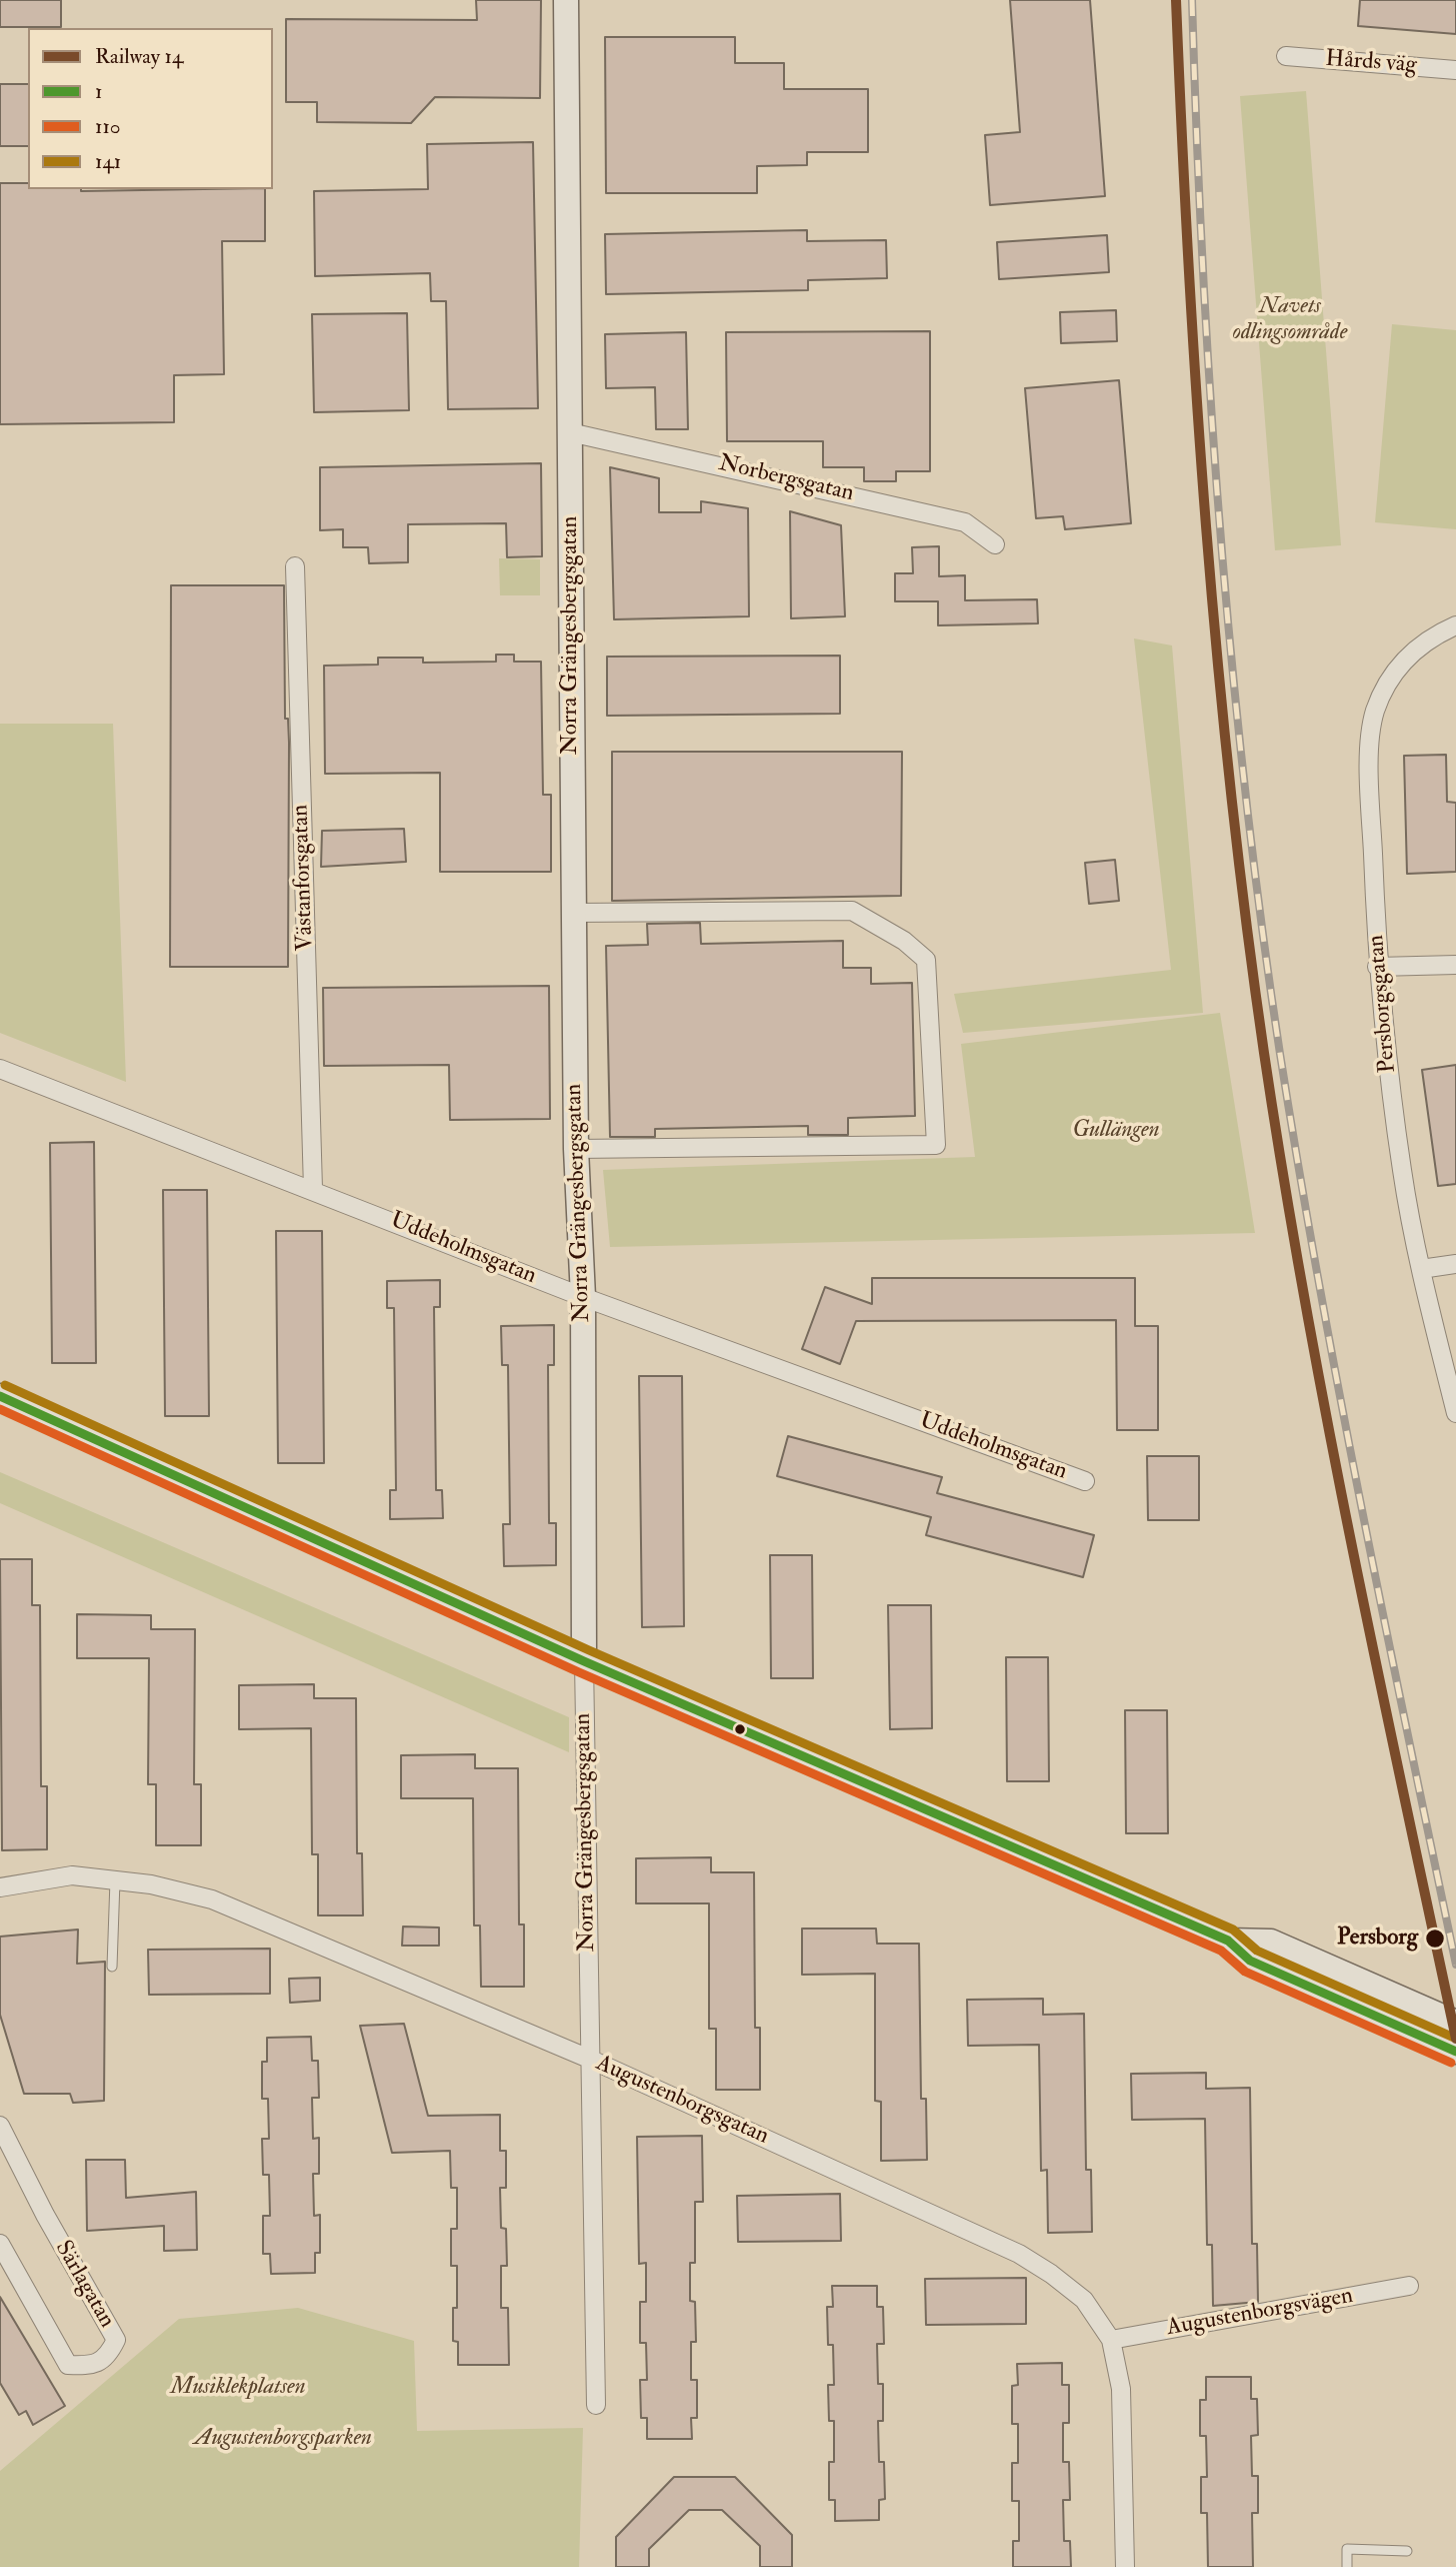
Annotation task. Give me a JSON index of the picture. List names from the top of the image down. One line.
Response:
{"streets":{"street":["Hårds väg","Norbergsgatan","Norra Grängesbergsgatan","Västanforsgatan","Persborgsgatan","Uddeholmsgatan","Augustenborgsgatan","Särlagatan","Augustenborgsvägen"]},"crossings":[["Norbergsgatan","Norra Grängesbergsgatan"],["Norra Grängesbergsgatan","Uddeholmsgatan"],["Norra Grängesbergsgatan","Augustenborgsgatan"],["Västanforsgatan","Uddeholmsgatan"],["Augustenborgsgatan","Augustenborgsvägen"]],"parks":["Navets odlingsområde","Gullängen","Musiklekplatsen","Augustenborgsparken"],"places":["Persborg"],"lines":["rail line 14","transit line 141","transit line 1","transit line 110"],"legend":["Railway 14","1","110","141"]}
